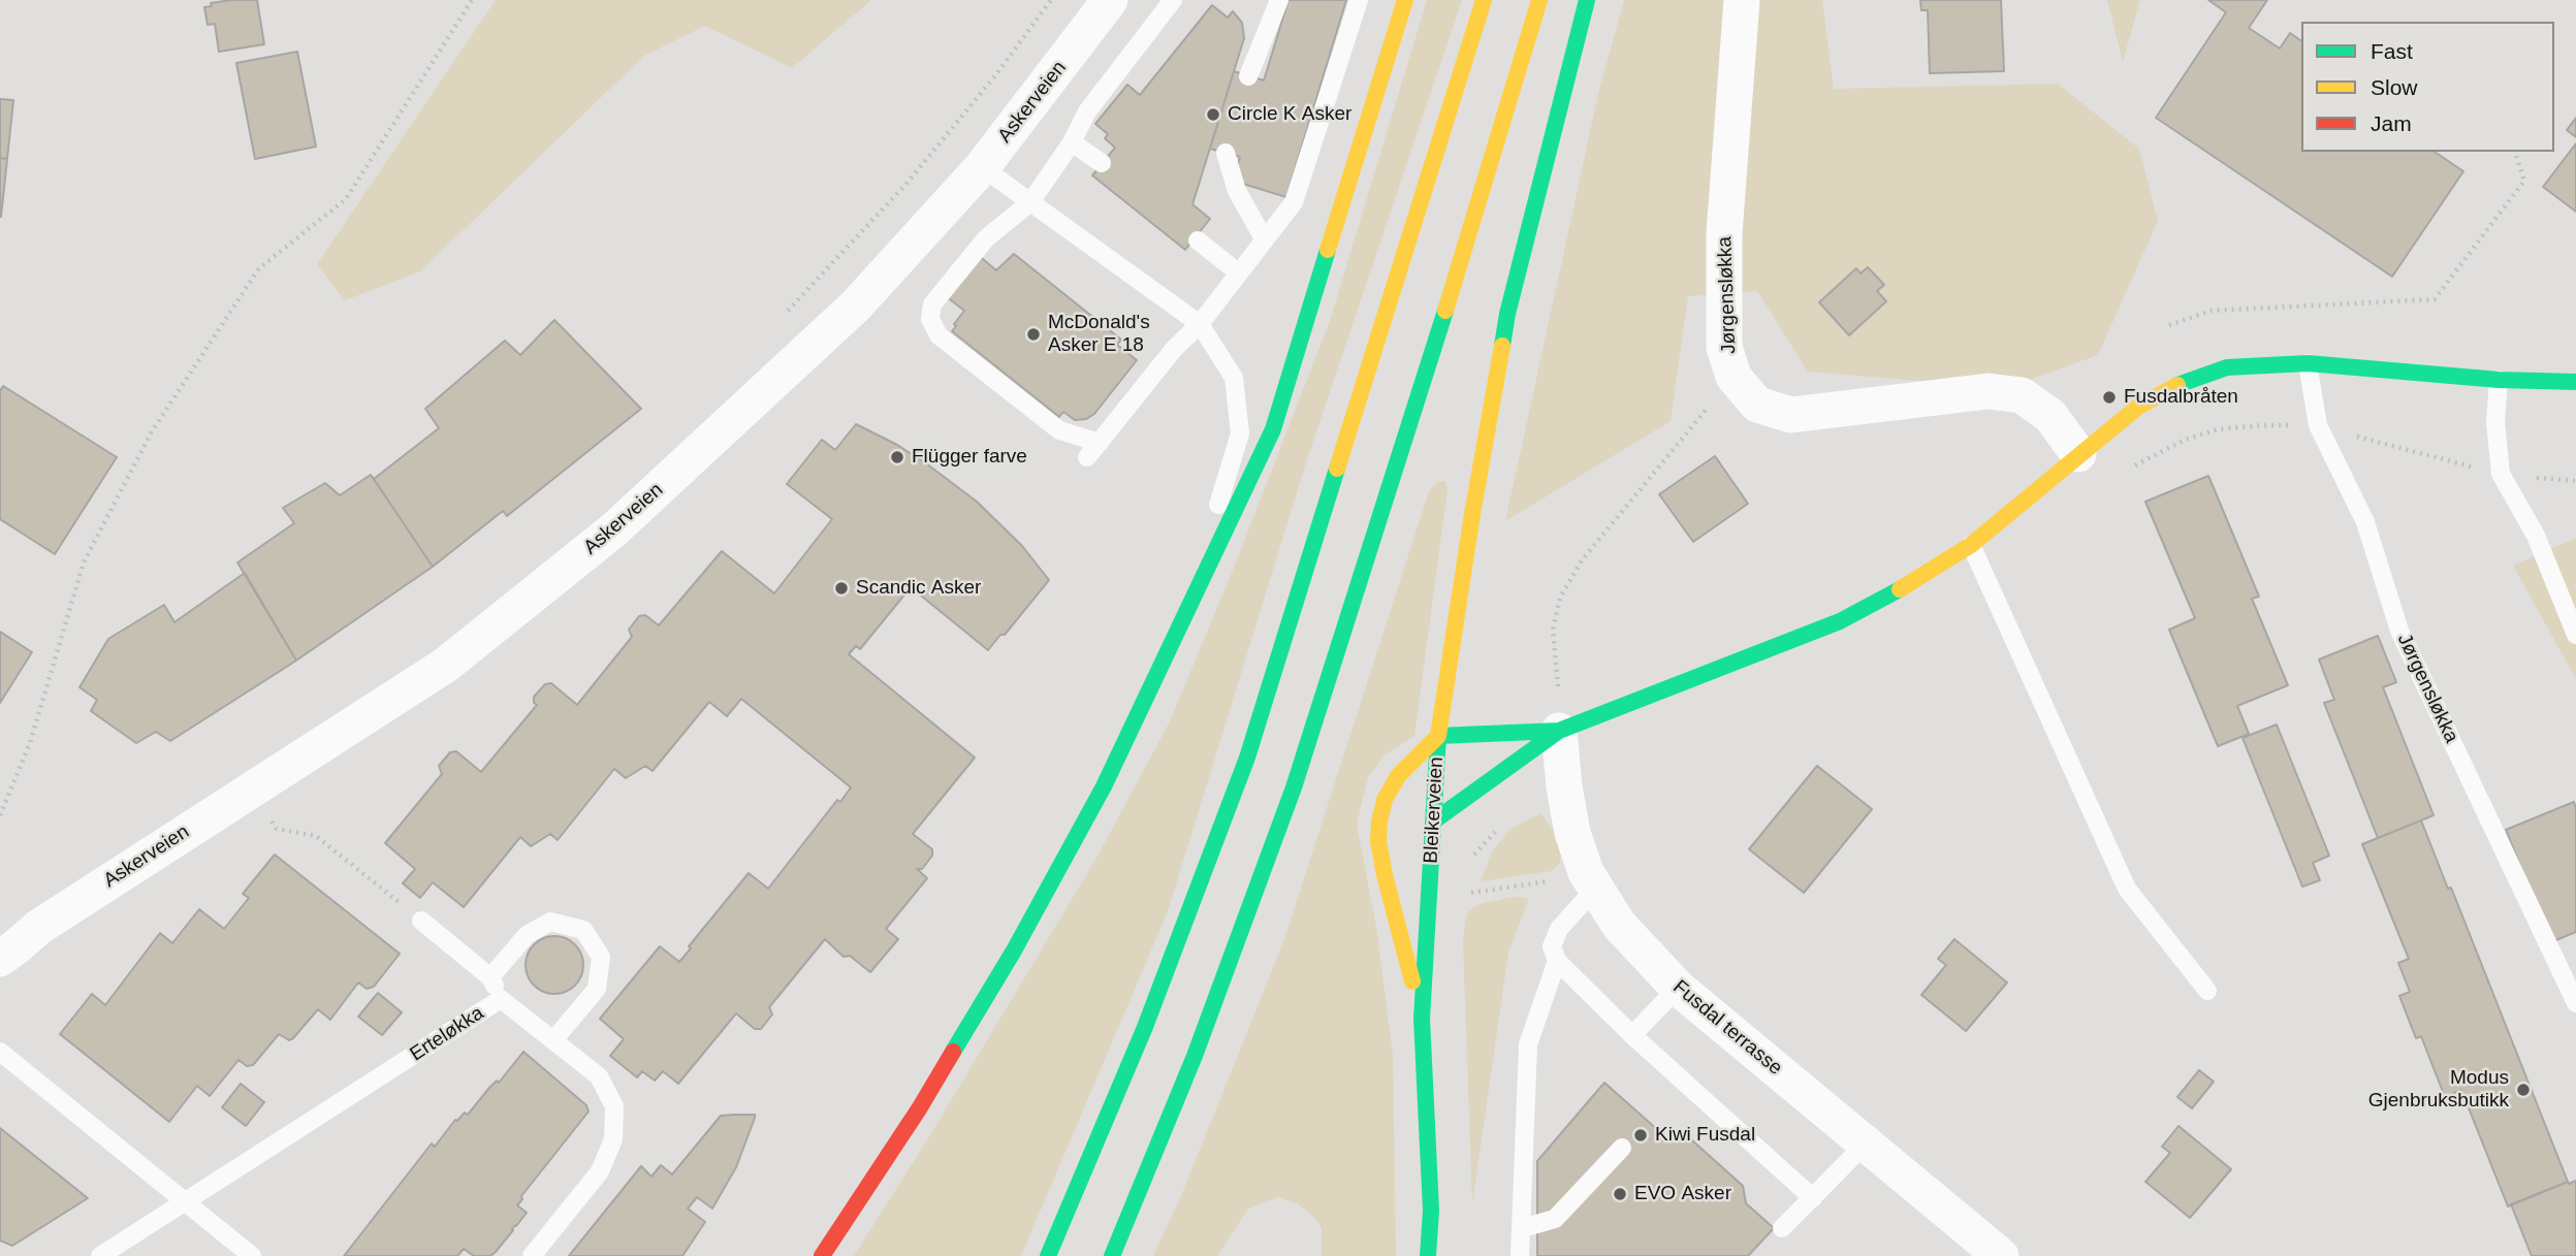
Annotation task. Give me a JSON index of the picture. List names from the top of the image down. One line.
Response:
{"streets":{"main road":["Bleikerveien"],"street":["Askerveien","Jørgensløkka","Fusdal terrasse"],"lane":["Erteløkka"]},"places":["Circle K Asker","McDonald's Asker E 18","Fusdalbråten","Flügger farve","Scandic Asker","Modus Gjenbruksbutikk","Kiwi Fusdal","EVO Asker"],"legend":["Fast","Slow","Jam"]}
